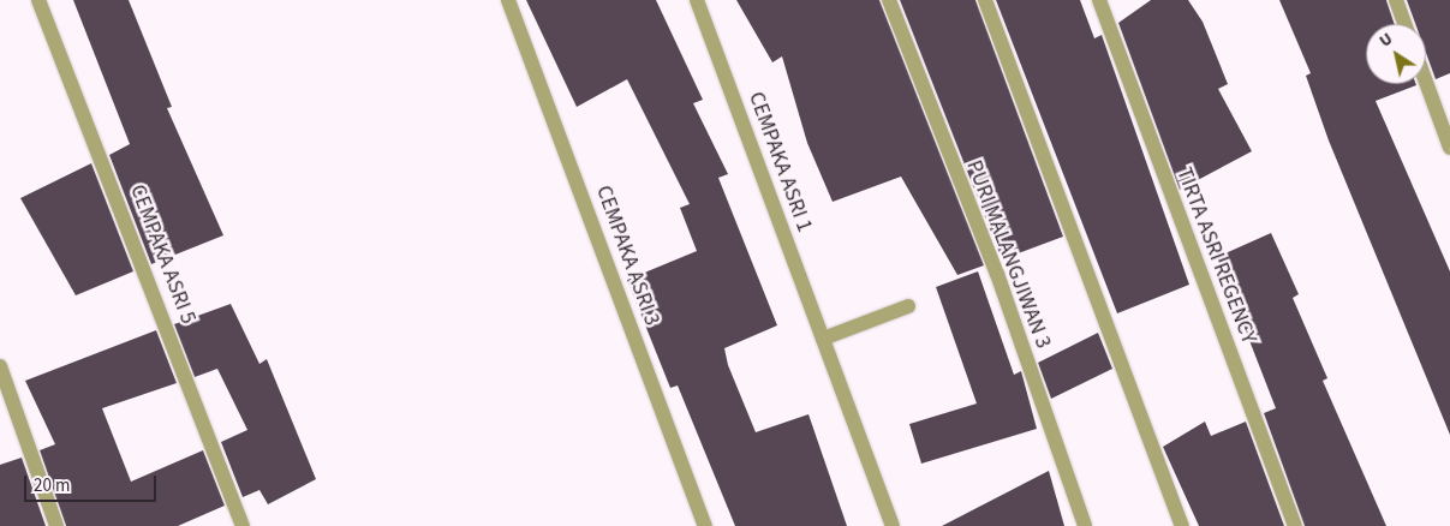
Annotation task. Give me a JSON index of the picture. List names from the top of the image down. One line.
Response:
{"streets":{"street":["CEMPAKA ASRI 1","CEMPAKA ASRI 5","PURI MALANGJIWAN 3","CEMPAKA ASRI 3","TIRTA ASRI REGENCY"]},"scale_bar":"20 m","north":"top left"}
